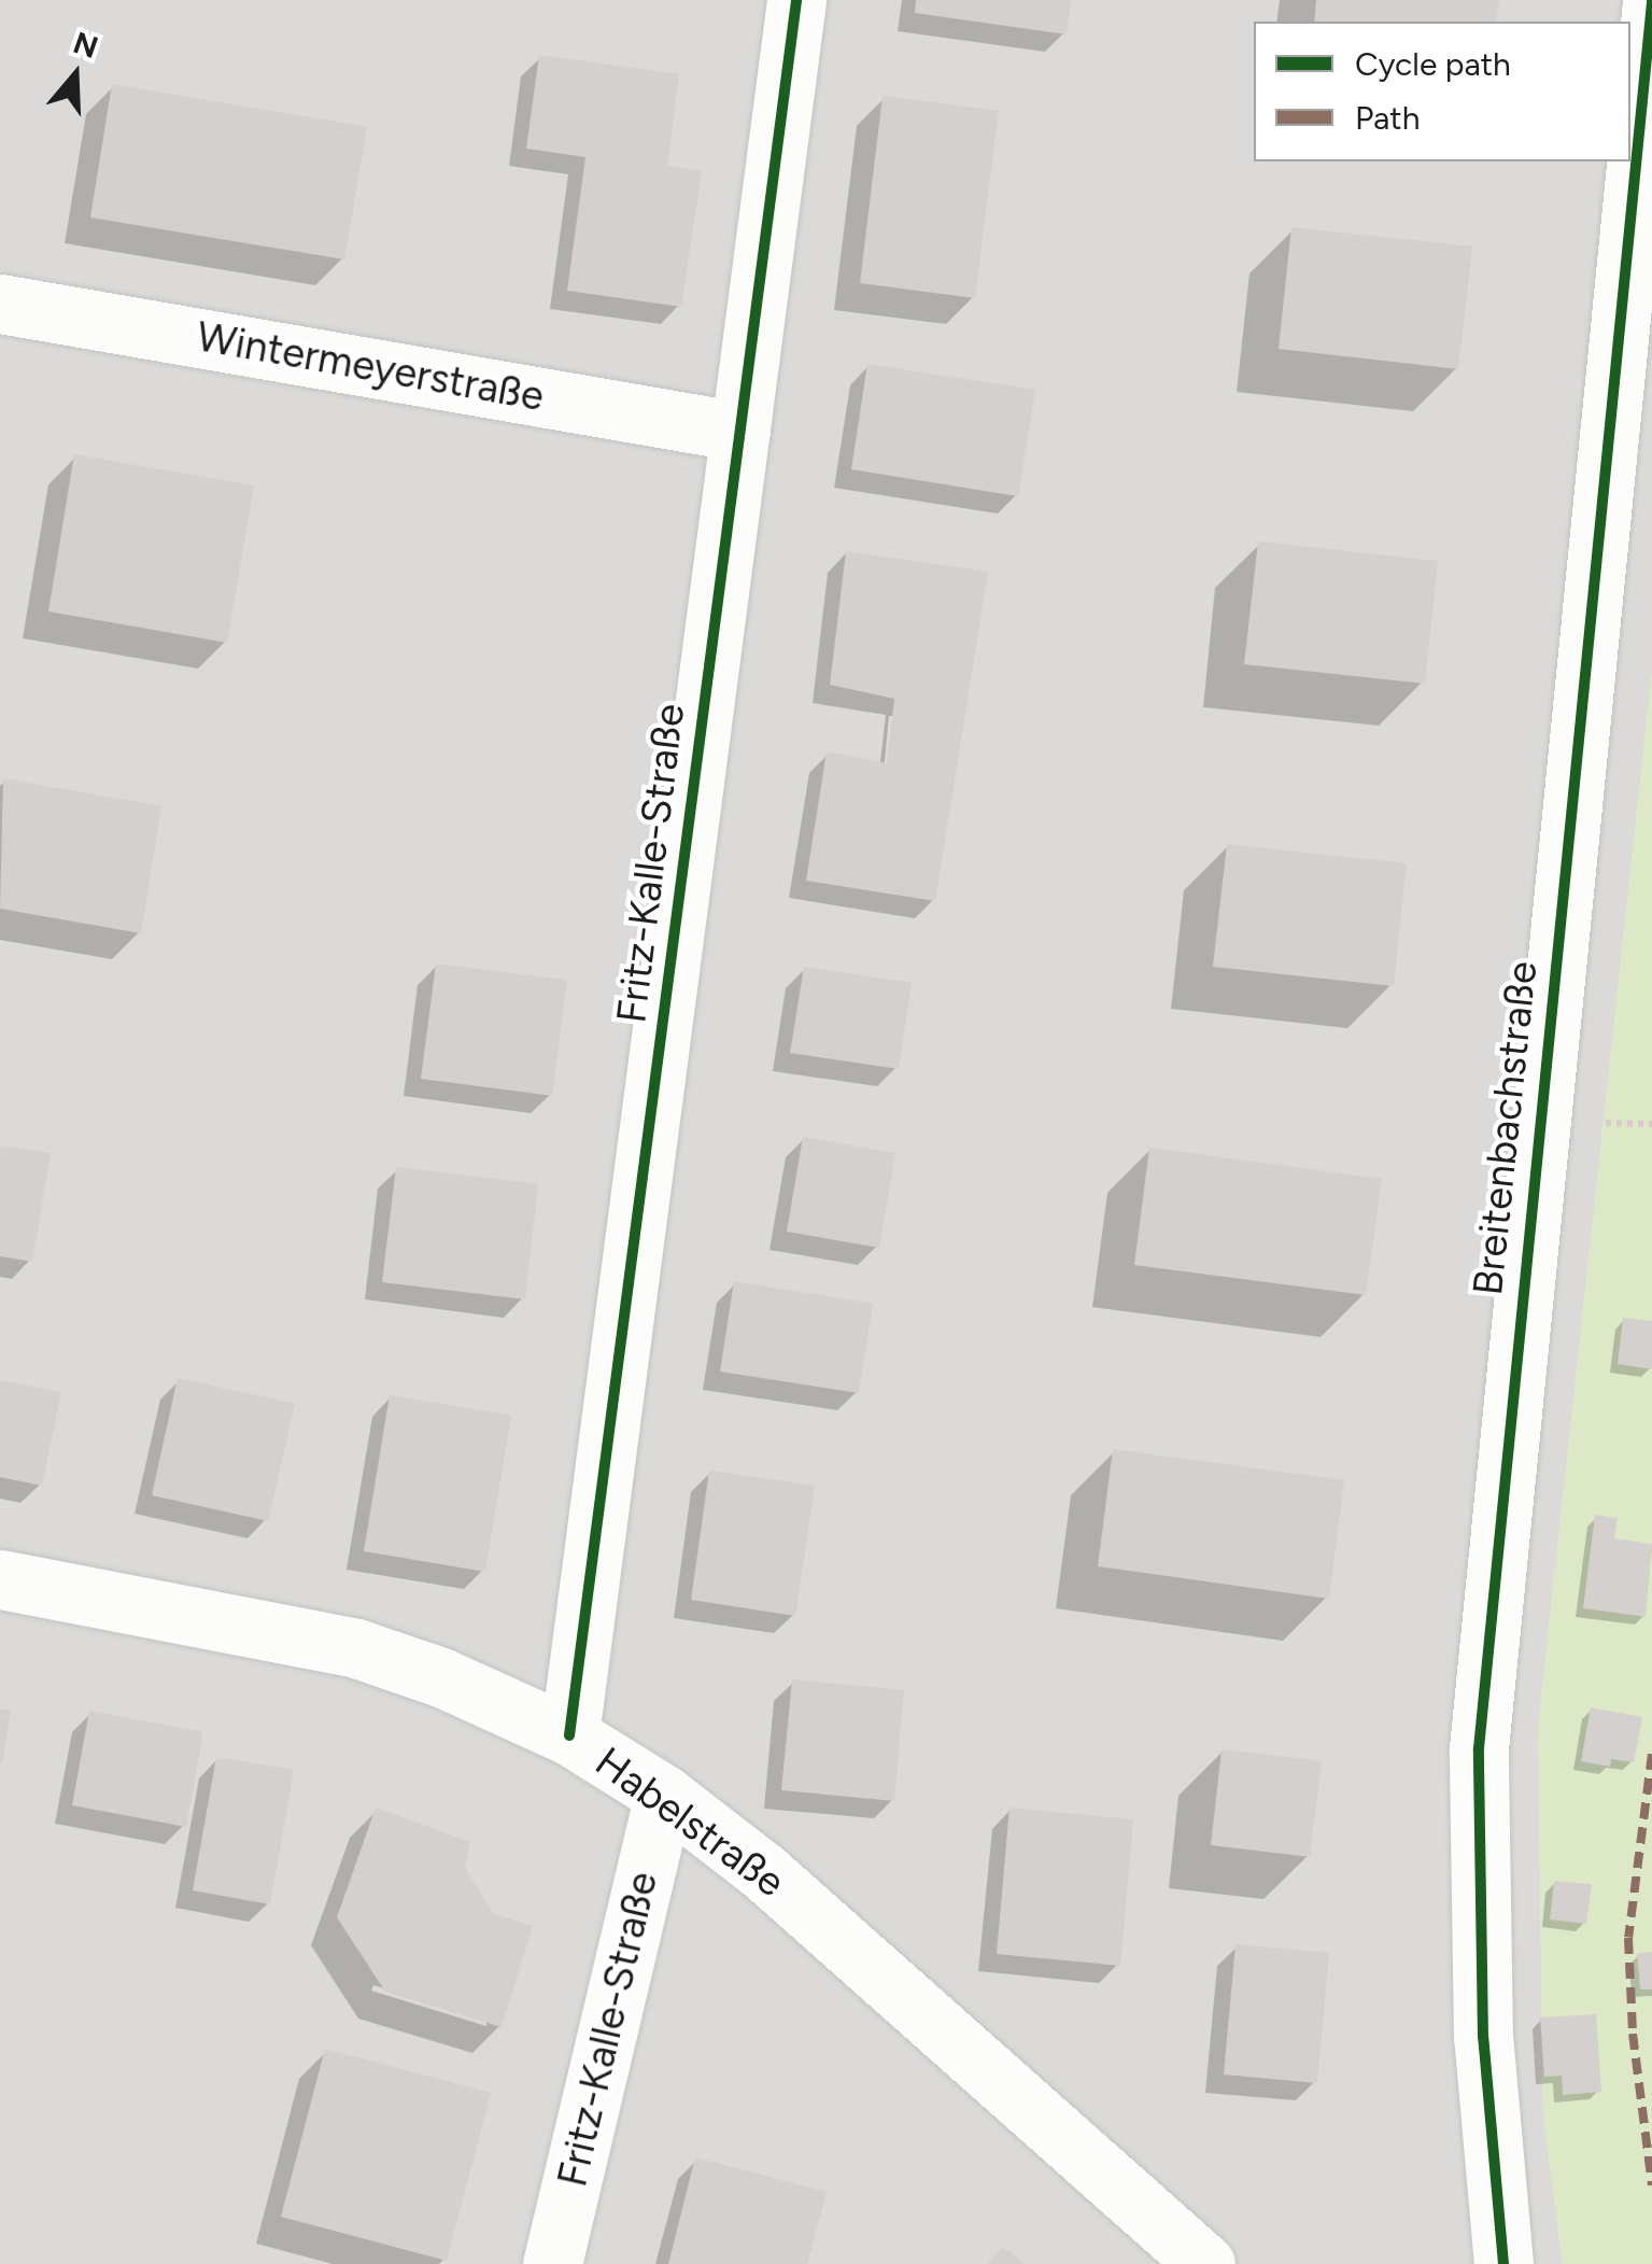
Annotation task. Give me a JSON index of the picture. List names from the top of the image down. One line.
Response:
{"streets":{"street":["Wintermeyerstraße","Fritz-Kalle-Straße","Breitenbachstraße","Habelstraße"]},"crossings":[["Wintermeyerstraße","Fritz-Kalle-Straße"],["Fritz-Kalle-Straße","Habelstraße"]],"legend":["Cycle path","Path"],"north":"top"}
